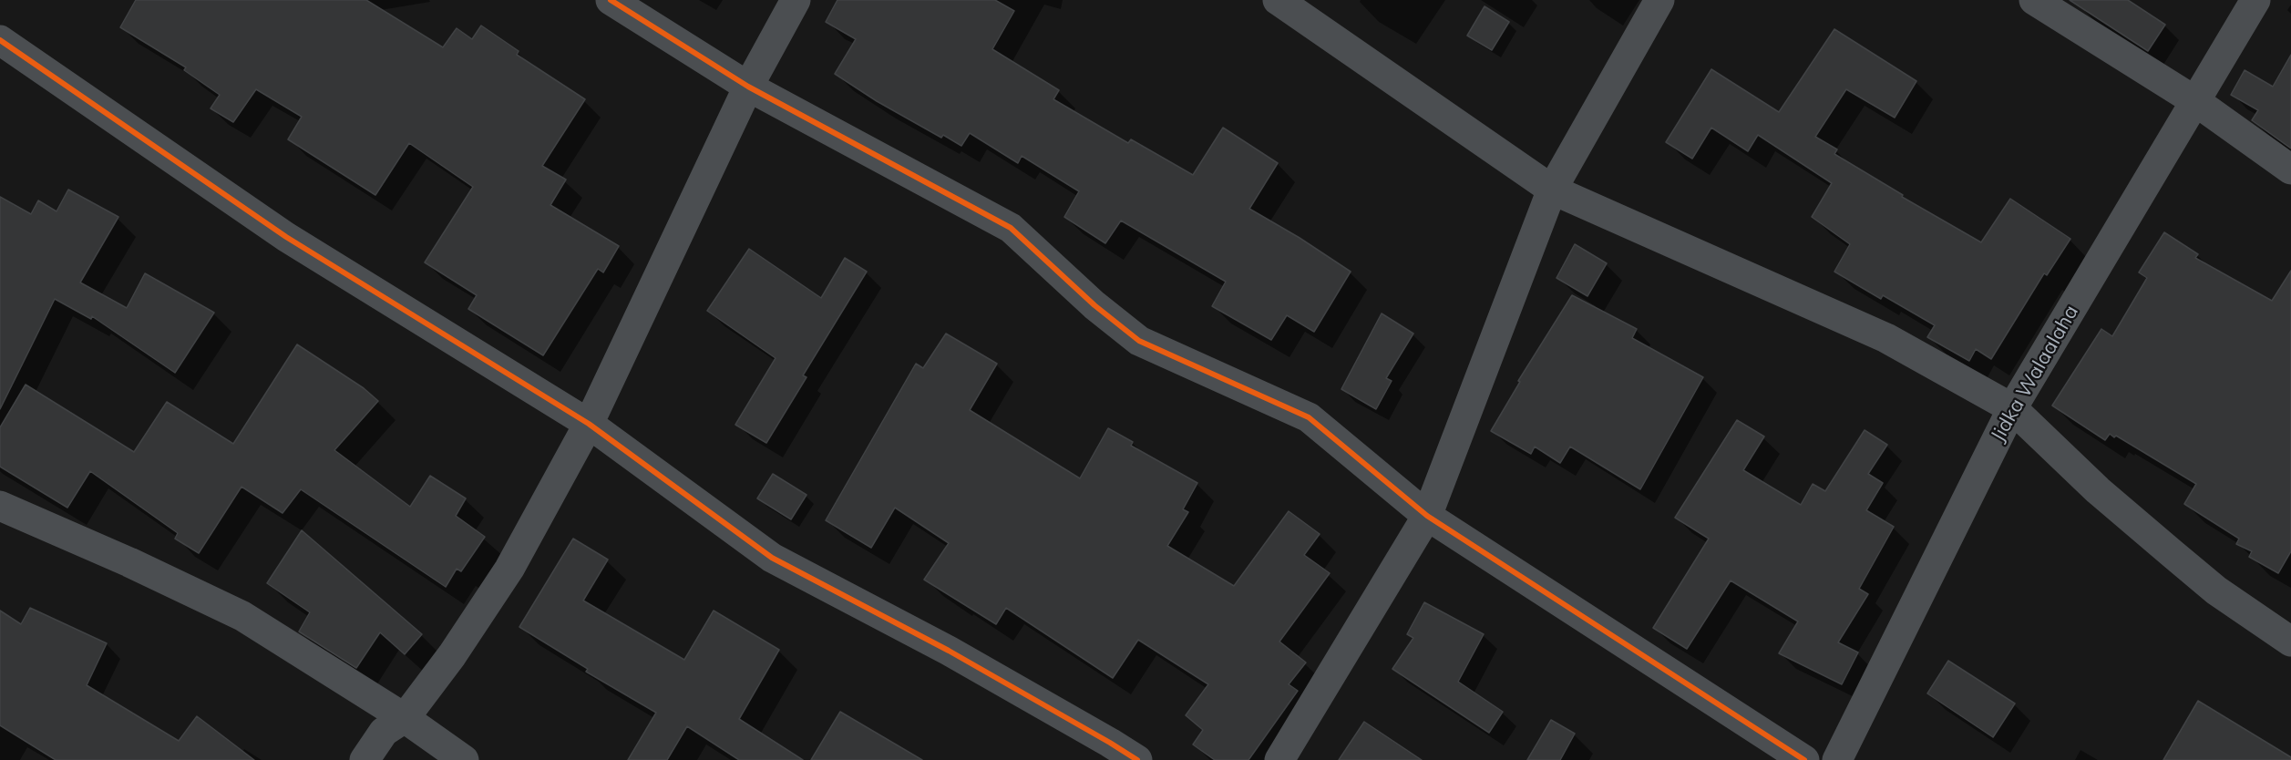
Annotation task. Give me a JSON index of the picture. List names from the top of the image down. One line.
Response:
{"streets":{"street":["Jidka Walaalaha"]}}
